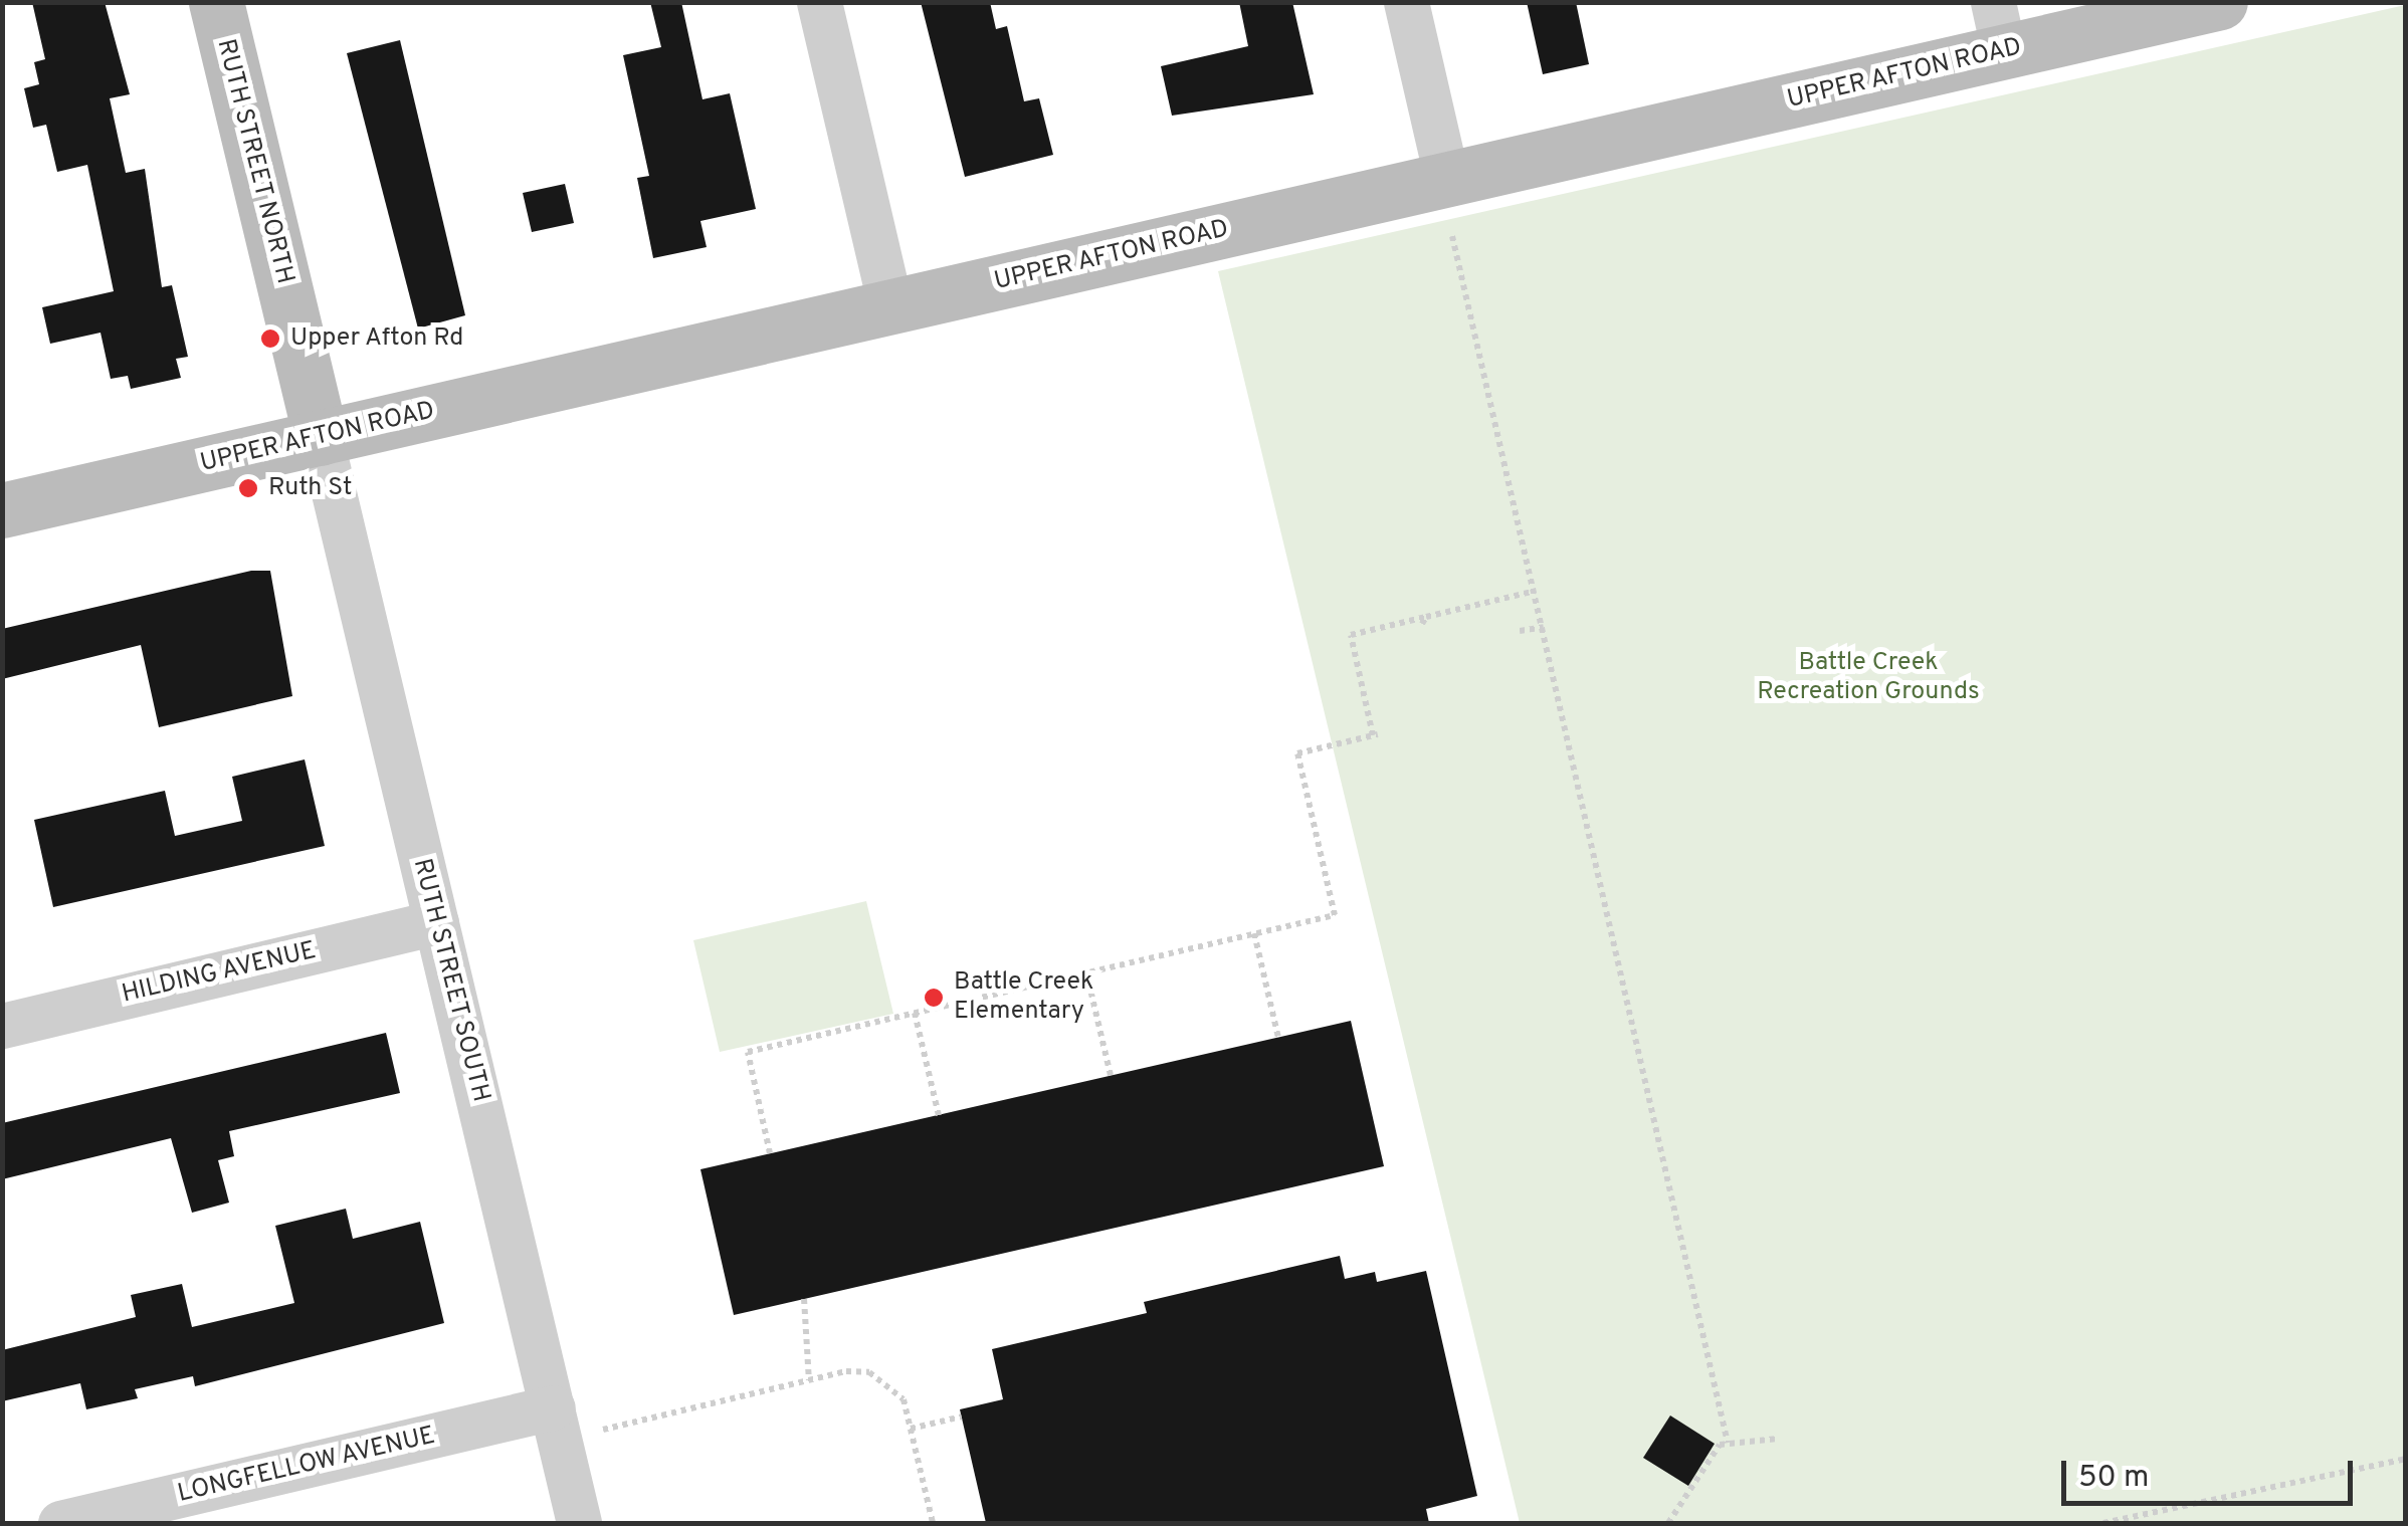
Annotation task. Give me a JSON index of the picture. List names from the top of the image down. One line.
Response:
{"streets":{"street":["UPPER AFTON ROAD","RUTH STREET NORTH","HILDING AVENUE","RUTH STREET SOUTH","LONGFELLOW AVENUE"]},"crossings":[["UPPER AFTON ROAD","RUTH STREET NORTH"],["UPPER AFTON ROAD","RUTH STREET SOUTH"],["RUTH STREET NORTH","RUTH STREET SOUTH"],["HILDING AVENUE","RUTH STREET SOUTH"],["RUTH STREET SOUTH","LONGFELLOW AVENUE"]],"parks":["Battle Creek Recreation Grounds"],"places":["Upper Afton Rd","Ruth St","Battle Creek Elementary"],"scale_bar":"50 m"}
